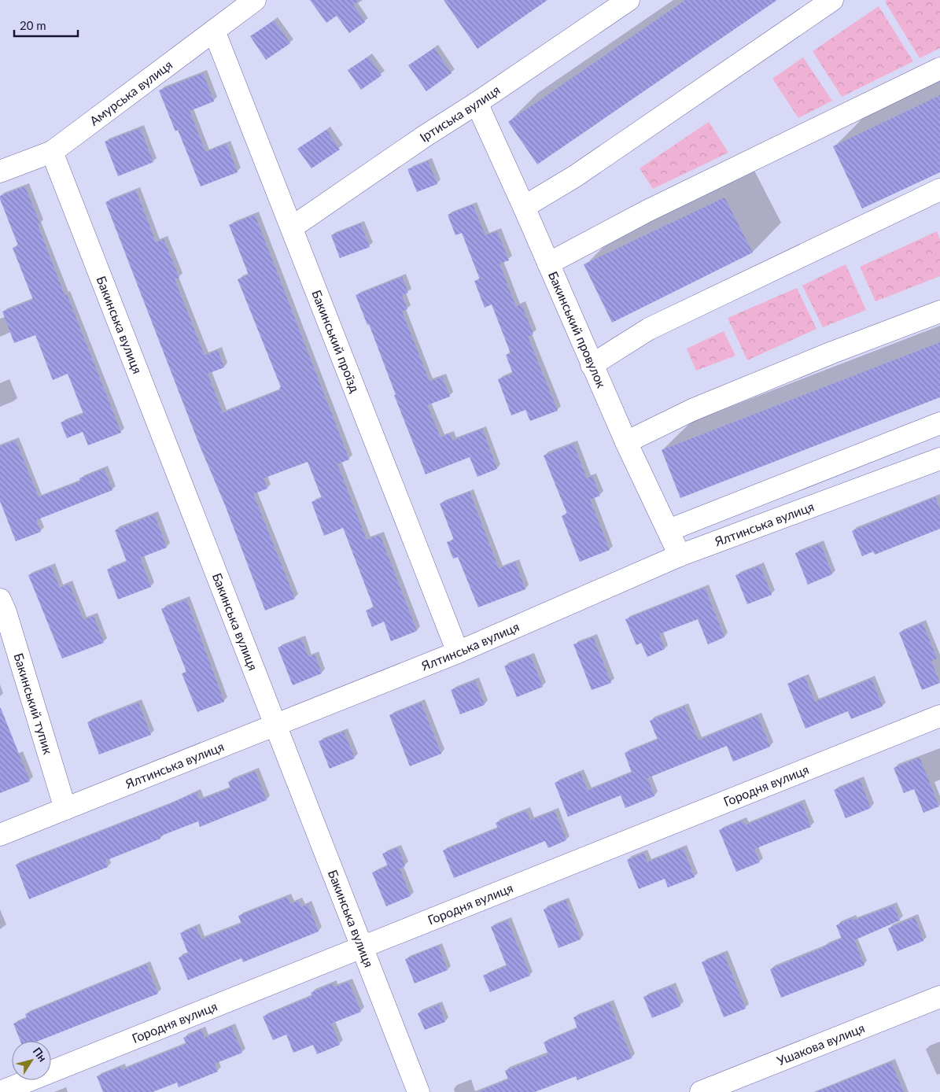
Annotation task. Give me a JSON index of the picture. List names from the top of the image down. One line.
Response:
{"streets":{"street":["Амурська вулиця","Іртиська вулиця","Бакинська вулиця","Бакинський провулок","Бакинський проїзд","Ялтинська вулиця","Бакинський тупик","Городня вулиця","Ушакова вулиця"]},"crossings":[["Амурська вулиця","Бакинська вулиця"],["Амурська вулиця","Бакинський проїзд"],["Іртиська вулиця","Бакинський провулок"],["Іртиська вулиця","Бакинський проїзд"],["Бакинська вулиця","Ялтинська вулиця"],["Бакинська вулиця","Городня вулиця"],["Бакинський провулок","Ялтинська вулиця"],["Бакинський проїзд","Ялтинська вулиця"],["Ялтинська вулиця","Бакинський тупик"]],"scale_bar":"20 m","north":"top right"}
